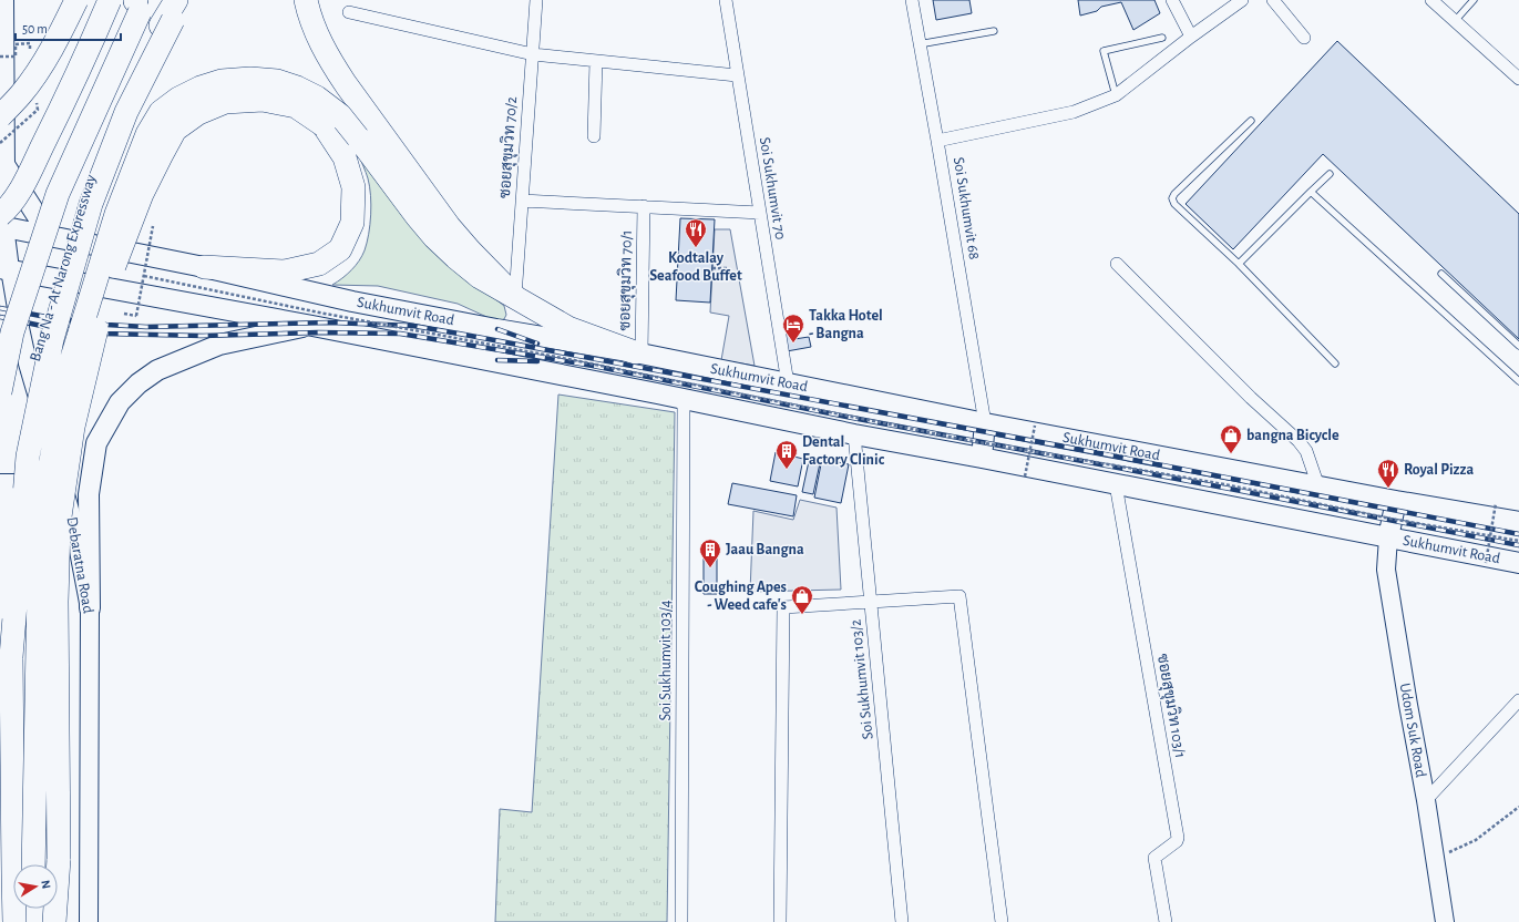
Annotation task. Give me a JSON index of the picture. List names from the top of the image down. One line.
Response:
{"streets":{"highway":["Bang Na - At Narong Expressway"],"main road":["Sukhumvit Road","Debaratna Road","Udom Suk Road"],"street":["ซอยสุขุมวิท 70/2","Soi Sukhumvit 70","Soi Sukhumvit 68","ซอยสุขุมวิท 70/1","Soi Sukhumvit 103/4","Soi Sukhumvit 103/2","ซอยสุขุมวิท 103/1"]},"crossings":[["Soi Sukhumvit 70","Sukhumvit Road"],["Soi Sukhumvit 68","Sukhumvit Road"],["ซอยสุขุมวิท 70/1","Sukhumvit Road"],["Sukhumvit Road","Debaratna Road"],["Sukhumvit Road","Soi Sukhumvit 103/4"],["Sukhumvit Road","Soi Sukhumvit 103/2"],["Sukhumvit Road","ซอยสุขุมวิท 103/1"],["Sukhumvit Road","Udom Suk Road"]],"places":{"restaurant":["Kodtalay Seafood Buffet","Royal Pizza"],"hotel":["Takka Hotel - Bangna"],"shop":["bangna Bicycle","Coughing Apes - Weed cafe's"],"building":["Dental Factory Clinic","Jaau Bangna"]},"scale_bar":"50 m","north":"right"}
